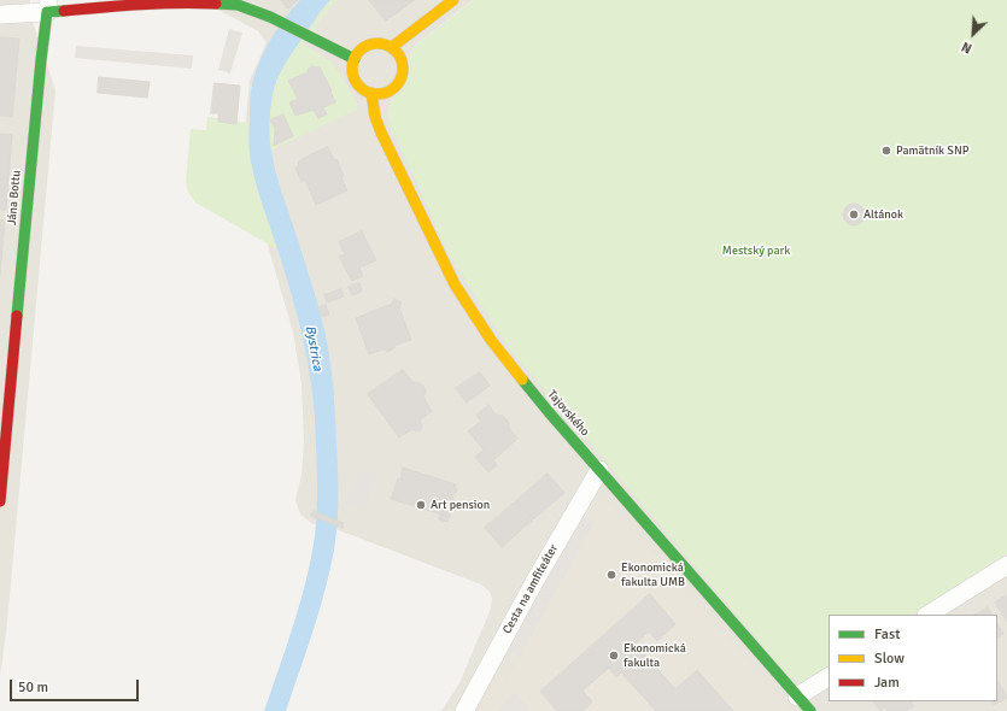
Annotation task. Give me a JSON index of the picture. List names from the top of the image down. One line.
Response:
{"streets":{"street":["Jána Bottu","Tajovského","Cesta na amfiteáter"]},"crossings":[["Tajovského","Cesta na amfiteáter"]],"water":["Bystrica"],"parks":["Mestský park"],"places":["Pamätník SNP","Altánok","Art pension","Ekonomická fakulta UMB","Ekonomická fakulta"],"legend":["Fast","Slow","Jam"],"scale_bar":"50 m","north":"bottom left"}
